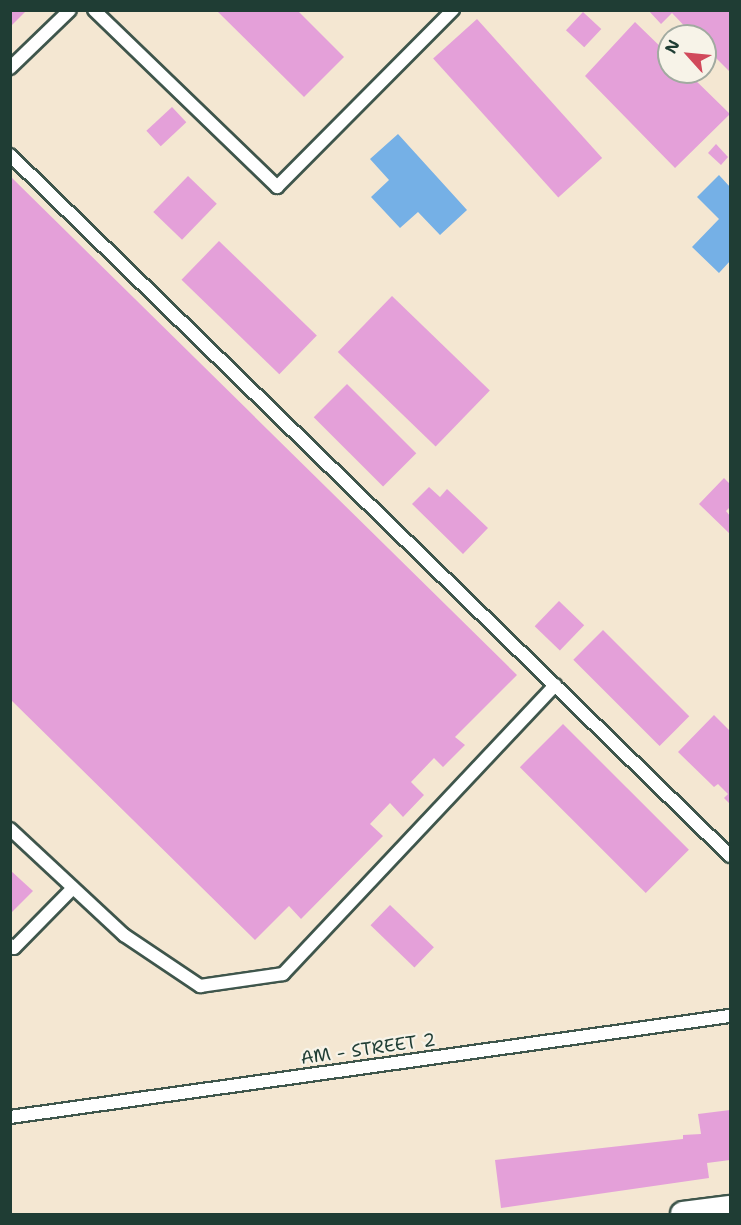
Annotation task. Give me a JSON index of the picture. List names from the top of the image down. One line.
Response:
{"streets":{"lane":["AM - STREET 2"]},"north":"top left"}
